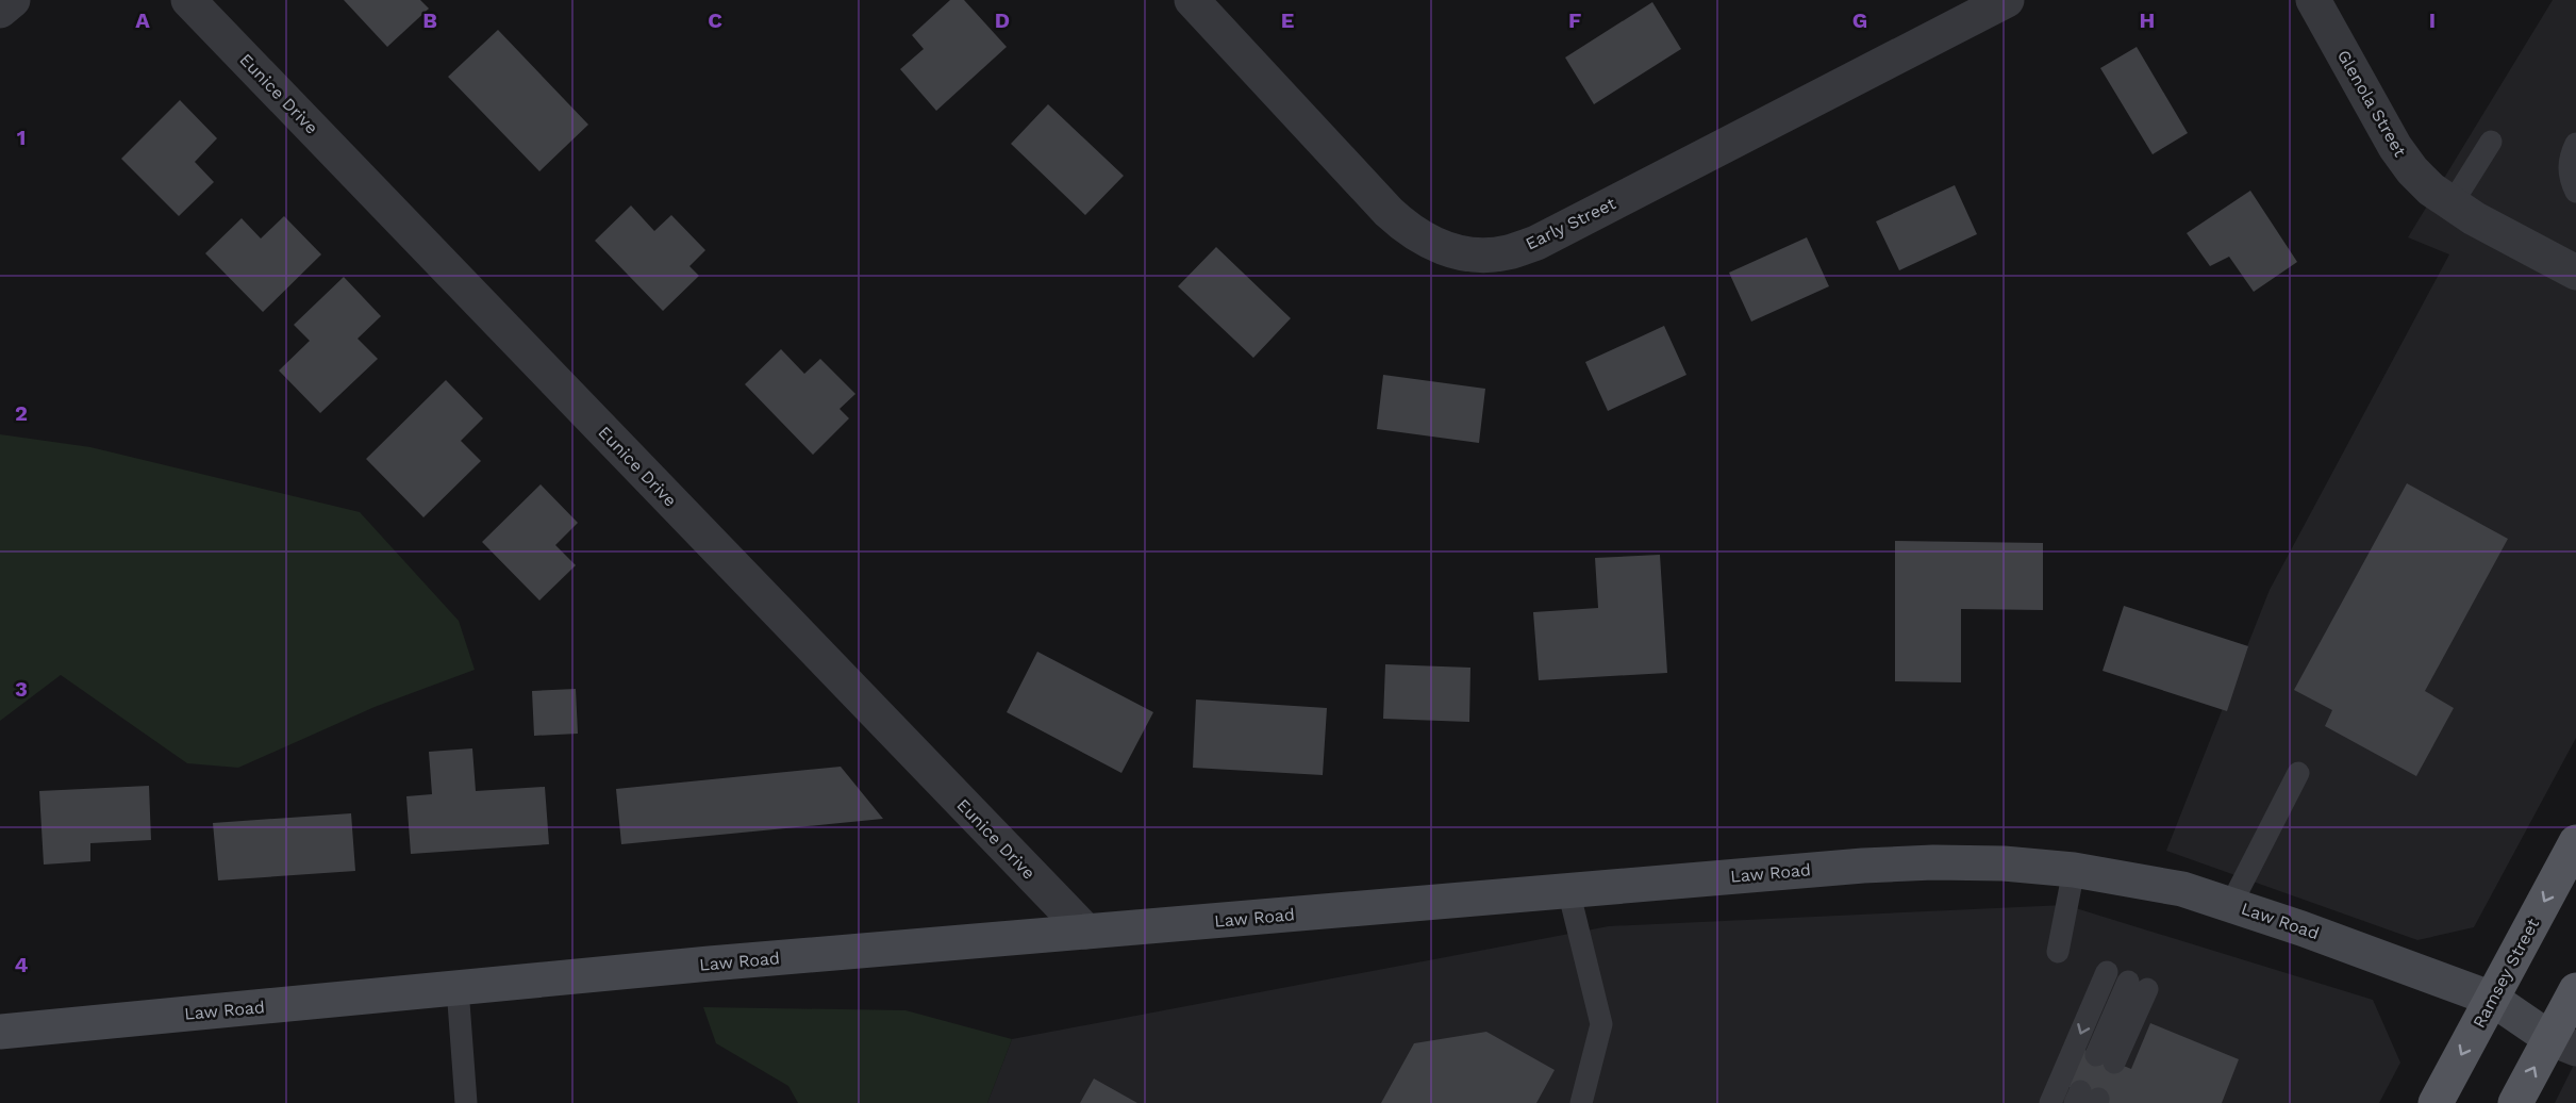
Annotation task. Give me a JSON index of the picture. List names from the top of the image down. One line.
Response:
{"streets":{"main road":["Ramsey Street"],"street":["Eunice Drive","Glenola Street","Early Street","Law Road"]},"crossings":[["Eunice Drive","Law Road"],["Law Road","Ramsey Street"]],"grid":{"columns":["A","B","C","D","E","F","G","H","I"],"rows":["1","2","3","4"]}}
